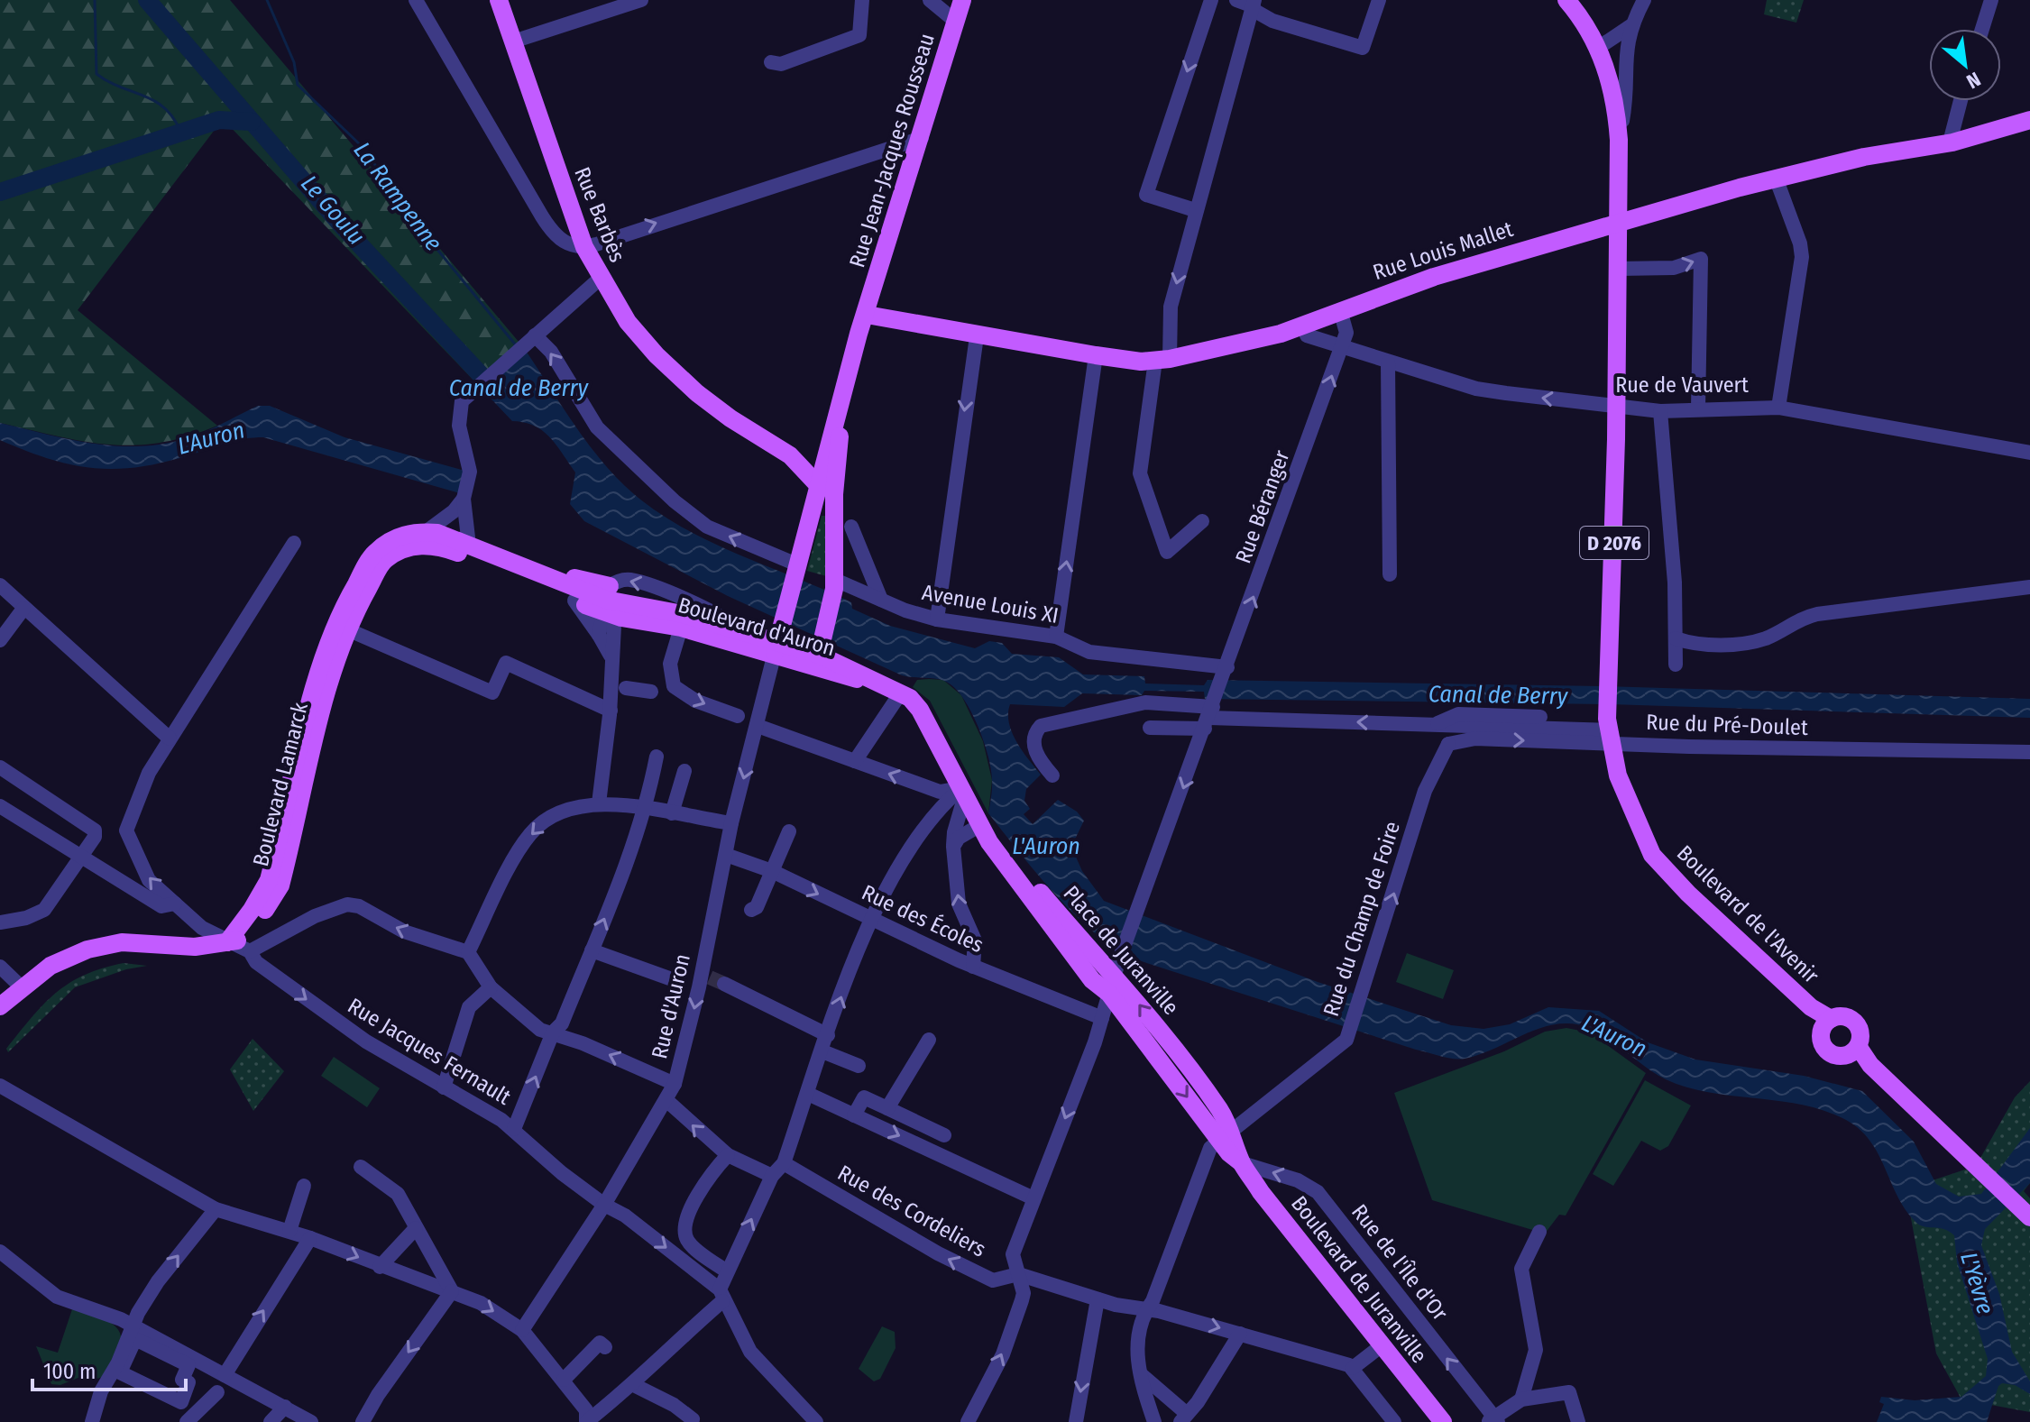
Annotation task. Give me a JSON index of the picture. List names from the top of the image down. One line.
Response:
{"streets":{"main road":["Rue Jean-Jacques Rousseau","Rue Barbès","Rue Louis Mallet","D 2076","Boulevard d'Auron","Boulevard Lamarck","Boulevard de l'Avenir","Place de Juranville","Boulevard de Juranville"],"street":["Rue de Vauvert","Rue Béranger","Avenue Louis XI","Rue du Pré-Doulet","Rue des Écoles","Rue du Champ de Foire","Rue d'Auron","Rue Jacques Fernault","Rue des Cordeliers","Rue de l'Île d'Or"]},"crossings":[["Rue Jean-Jacques Rousseau","Rue Barbès"],["Rue Jean-Jacques Rousseau","Rue Louis Mallet"],["Rue Jean-Jacques Rousseau","Boulevard d'Auron"],["Rue Jean-Jacques Rousseau","Rue d'Auron"],["Rue Louis Mallet","Rue de Vauvert"],["Rue Louis Mallet","Rue Béranger"],["Rue Louis Mallet","D 2076"],["Rue de Vauvert","Rue Béranger"],["Rue de Vauvert","D 2076"],["Rue Béranger","Avenue Louis XI"],["Rue Béranger","Rue du Pré-Doulet"],["Rue Béranger","Rue des Écoles"],["Rue Béranger","Place de Juranville"],["Rue Béranger","Rue des Cordeliers"],["D 2076","Rue du Pré-Doulet"],["D 2076","Boulevard de l'Avenir"],["Boulevard d'Auron","Boulevard Lamarck"],["Boulevard d'Auron","Place de Juranville"],["Boulevard d'Auron","Rue d'Auron"],["Rue du Pré-Doulet","Boulevard de l'Avenir"],["Rue du Pré-Doulet","Rue du Champ de Foire"],["Boulevard Lamarck","Rue Jacques Fernault"],["Rue des Écoles","Rue d'Auron"],["Rue du Champ de Foire","Place de Juranville"],["Rue du Champ de Foire","Boulevard de Juranville"],["Place de Juranville","Boulevard de Juranville"],["Rue d'Auron","Rue Jacques Fernault"],["Rue de l'Île d'Or","Boulevard de Juranville"]],"one_way":["Rue du Champ de Foire","Rue de l'Île d'Or"],"water":["La Rampenne","Le Goulu","Canal de Berry","L'Auron","L'Yèvre"],"scale_bar":"100 m","north":"bottom right"}
